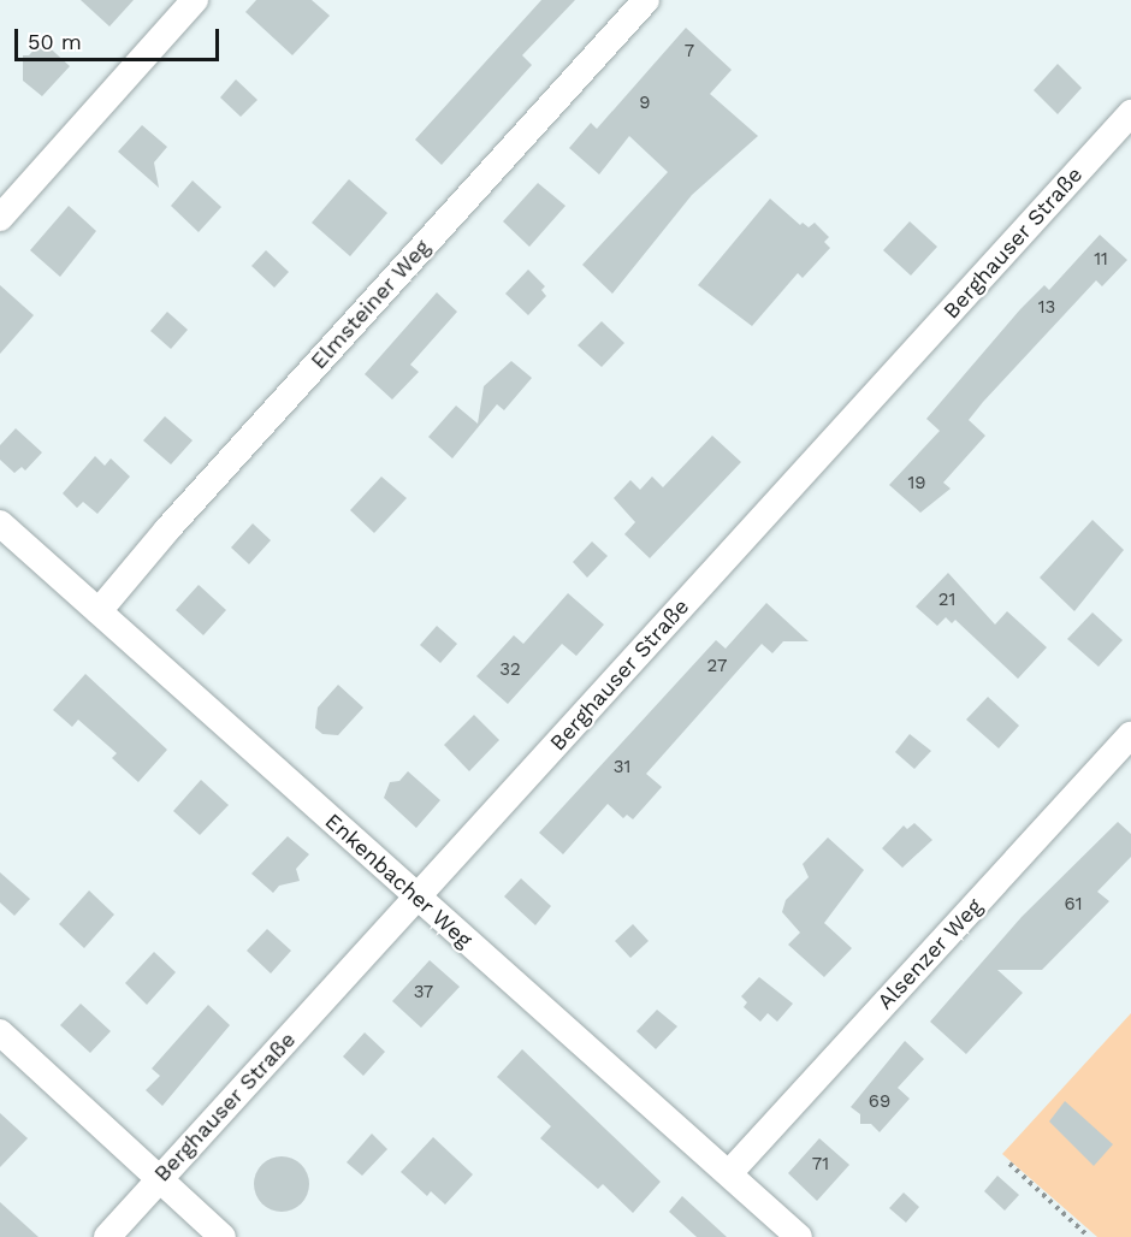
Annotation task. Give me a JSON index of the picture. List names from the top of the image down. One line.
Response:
{"streets":{"street":["Berghauser Straße","Elmsteiner Weg","Enkenbacher Weg","Alsenzer Weg"]},"crossings":[["Berghauser Straße","Enkenbacher Weg"],["Elmsteiner Weg","Enkenbacher Weg"],["Enkenbacher Weg","Alsenzer Weg"]],"house_numbers":["7","9","11","13","19","21","27","32","31","61","37","69","71"],"scale_bar":"50 m"}
